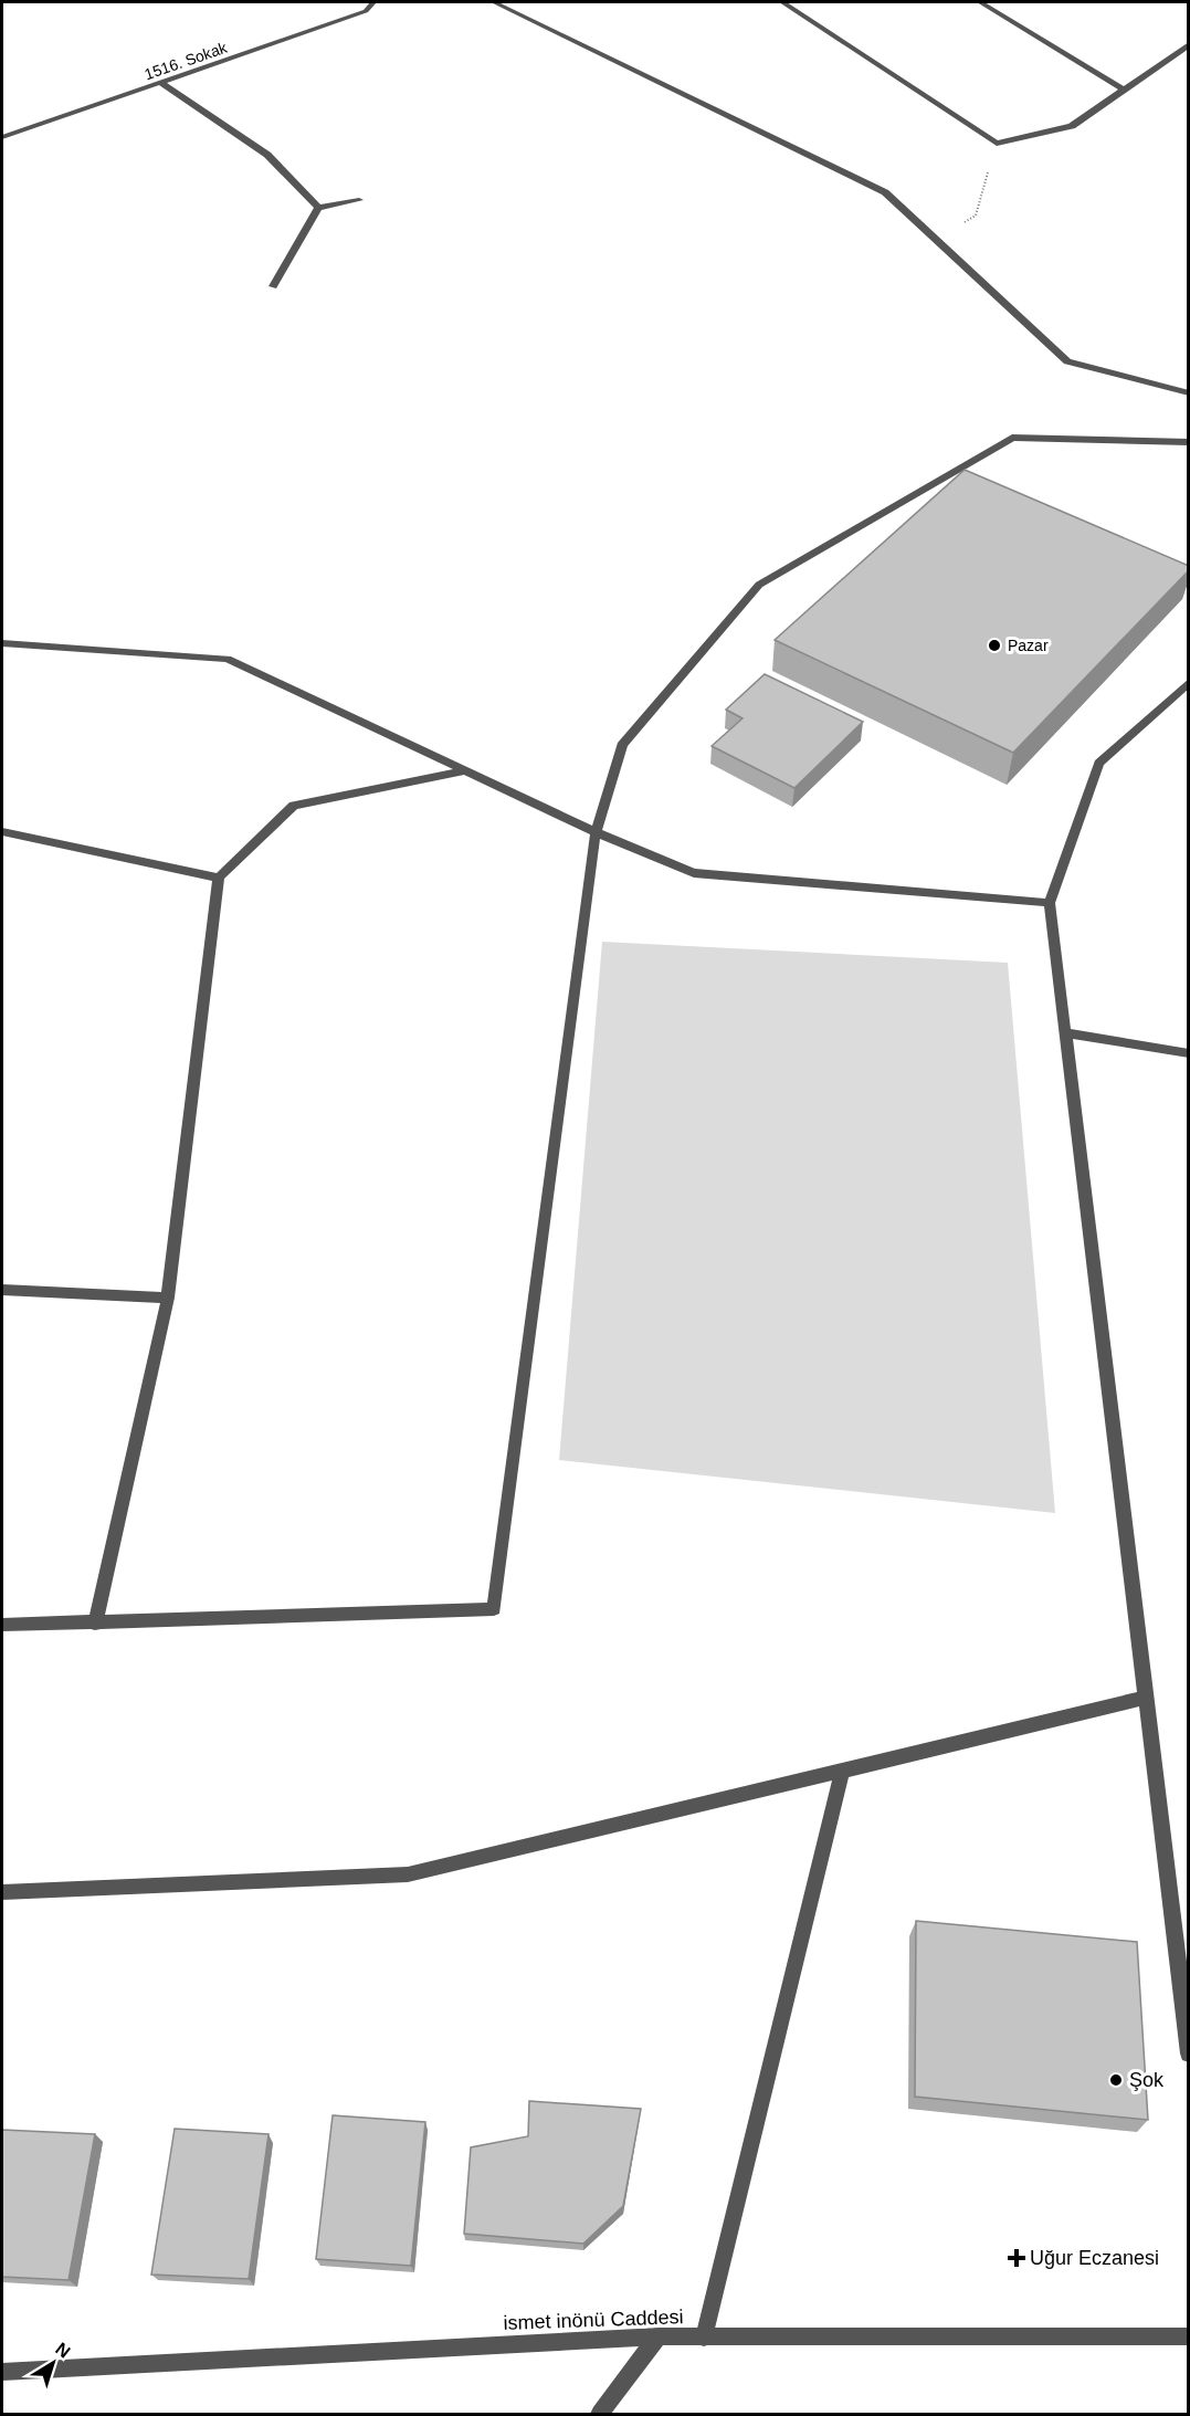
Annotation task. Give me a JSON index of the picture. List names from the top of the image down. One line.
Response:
{"streets":{"street":["1516. Sokak","ismet inönü Caddesi"]},"places":{"other":["Pazar","Şok"],"health":["Uğur Eczanesi"]},"north":"top right"}
